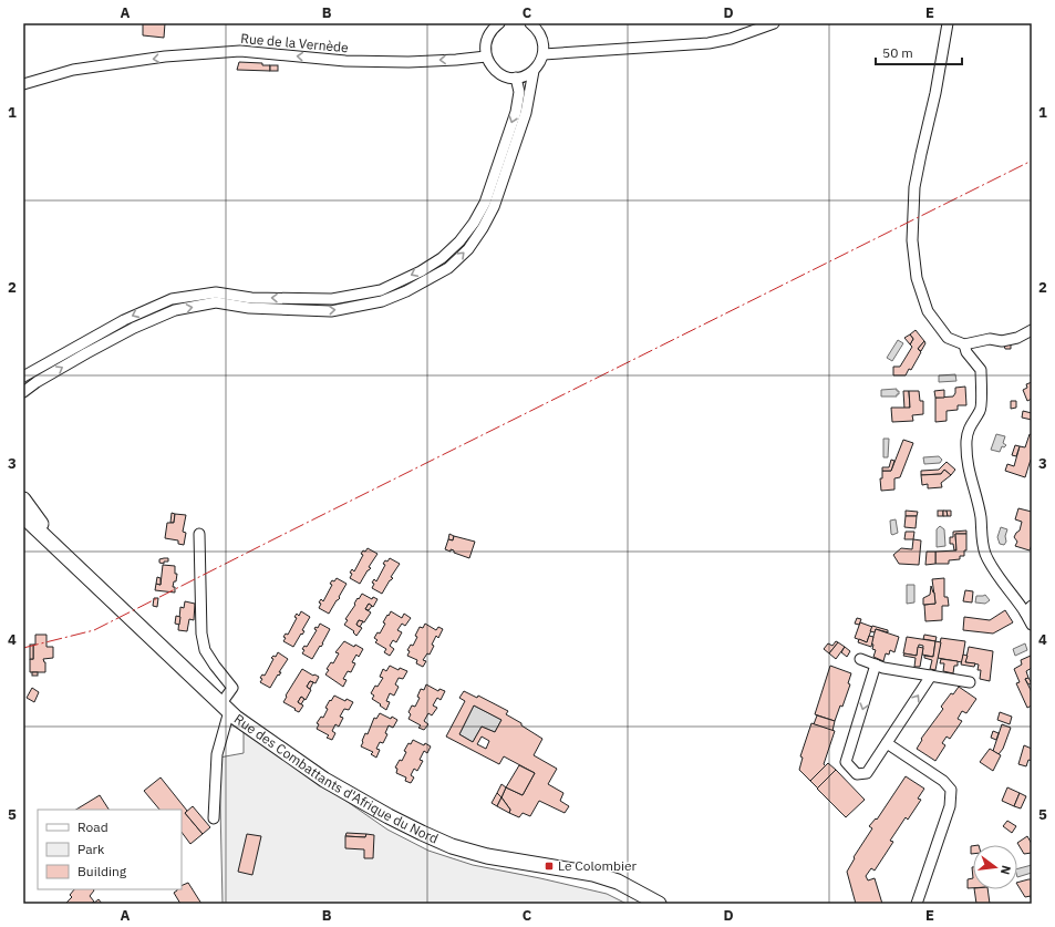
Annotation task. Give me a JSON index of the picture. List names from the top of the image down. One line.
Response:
{"streets":{"main road":["Rue des Combattants d'Afrique du Nord"],"street":["Rue de la Vernède"]},"one_way":["Rue de la Vernède"],"places":{"transit":["Le Colombier"]},"legend":["Road","Park","Building"],"scale_bar":"50 m","north":"right","grid":{"columns":["A","B","C","D","E"],"rows":["1","2","3","4","5"]}}
